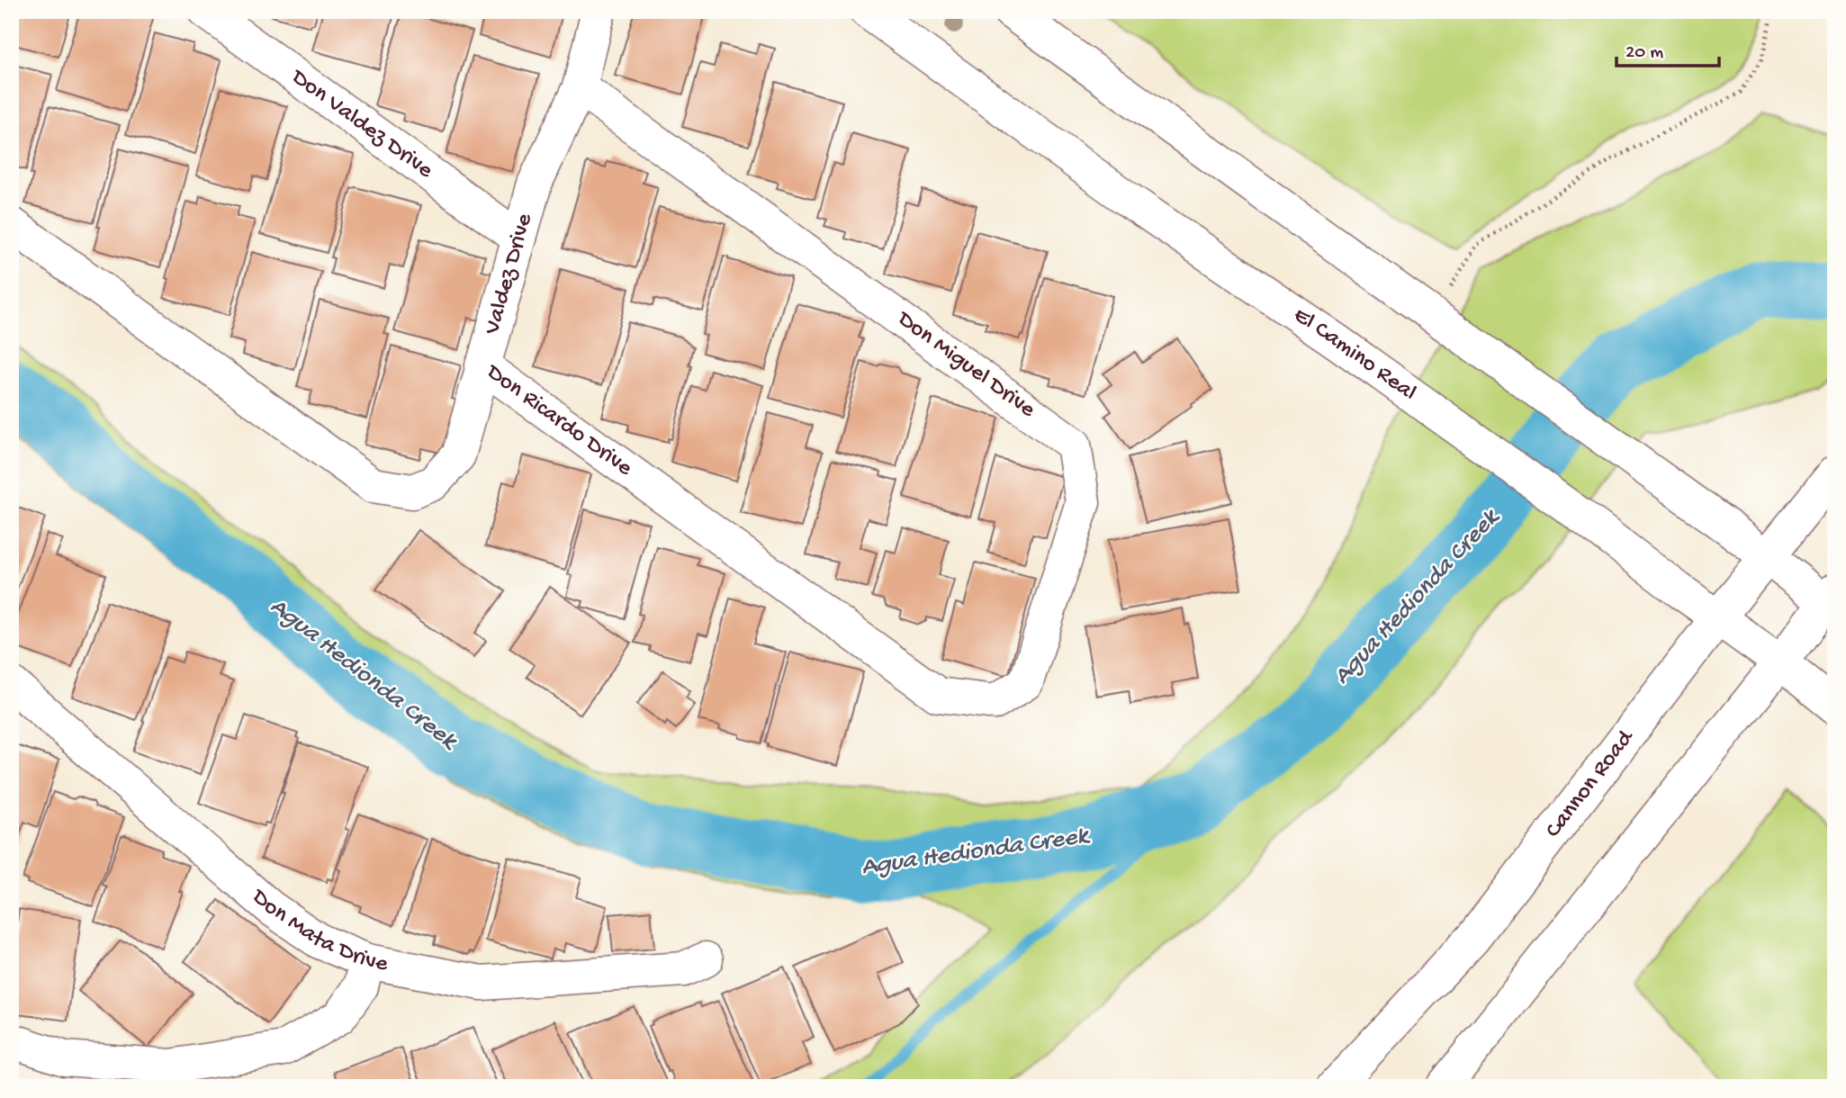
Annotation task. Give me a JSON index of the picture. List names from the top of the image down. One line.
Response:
{"streets":{"street":["Don Valdez Drive","Valdez Drive","El Camino Real","Don Miguel Drive","Don Ricardo Drive","Cannon Road","Don Mata Drive"]},"crossings":[["Don Valdez Drive","Valdez Drive"],["Valdez Drive","Don Miguel Drive"],["Valdez Drive","Don Ricardo Drive"],["El Camino Real","Cannon Road"],["Don Miguel Drive","Don Ricardo Drive"]],"water":["Agua Hedionda Creek"],"scale_bar":"20 m"}
